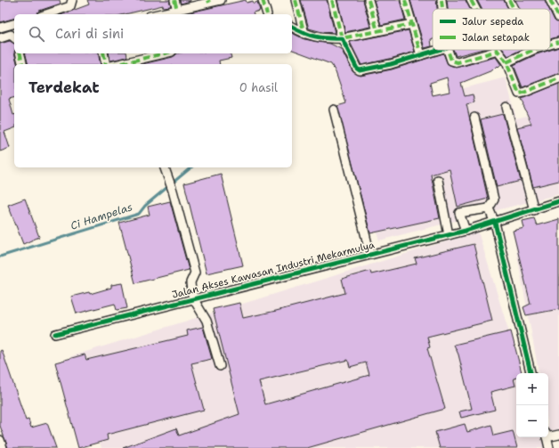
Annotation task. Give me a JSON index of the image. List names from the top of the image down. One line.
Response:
{"streets":{"street":["Jalan Akses Kawasan Industri Mekarmulya"]},"water":["Ci Hampelas"],"legend":["Jalur sepeda","Jalan setapak"],"page":{"search":"Cari di sini","heading":["Terdekat","0 hasil"],"map_buttons":["+","−"]}}
